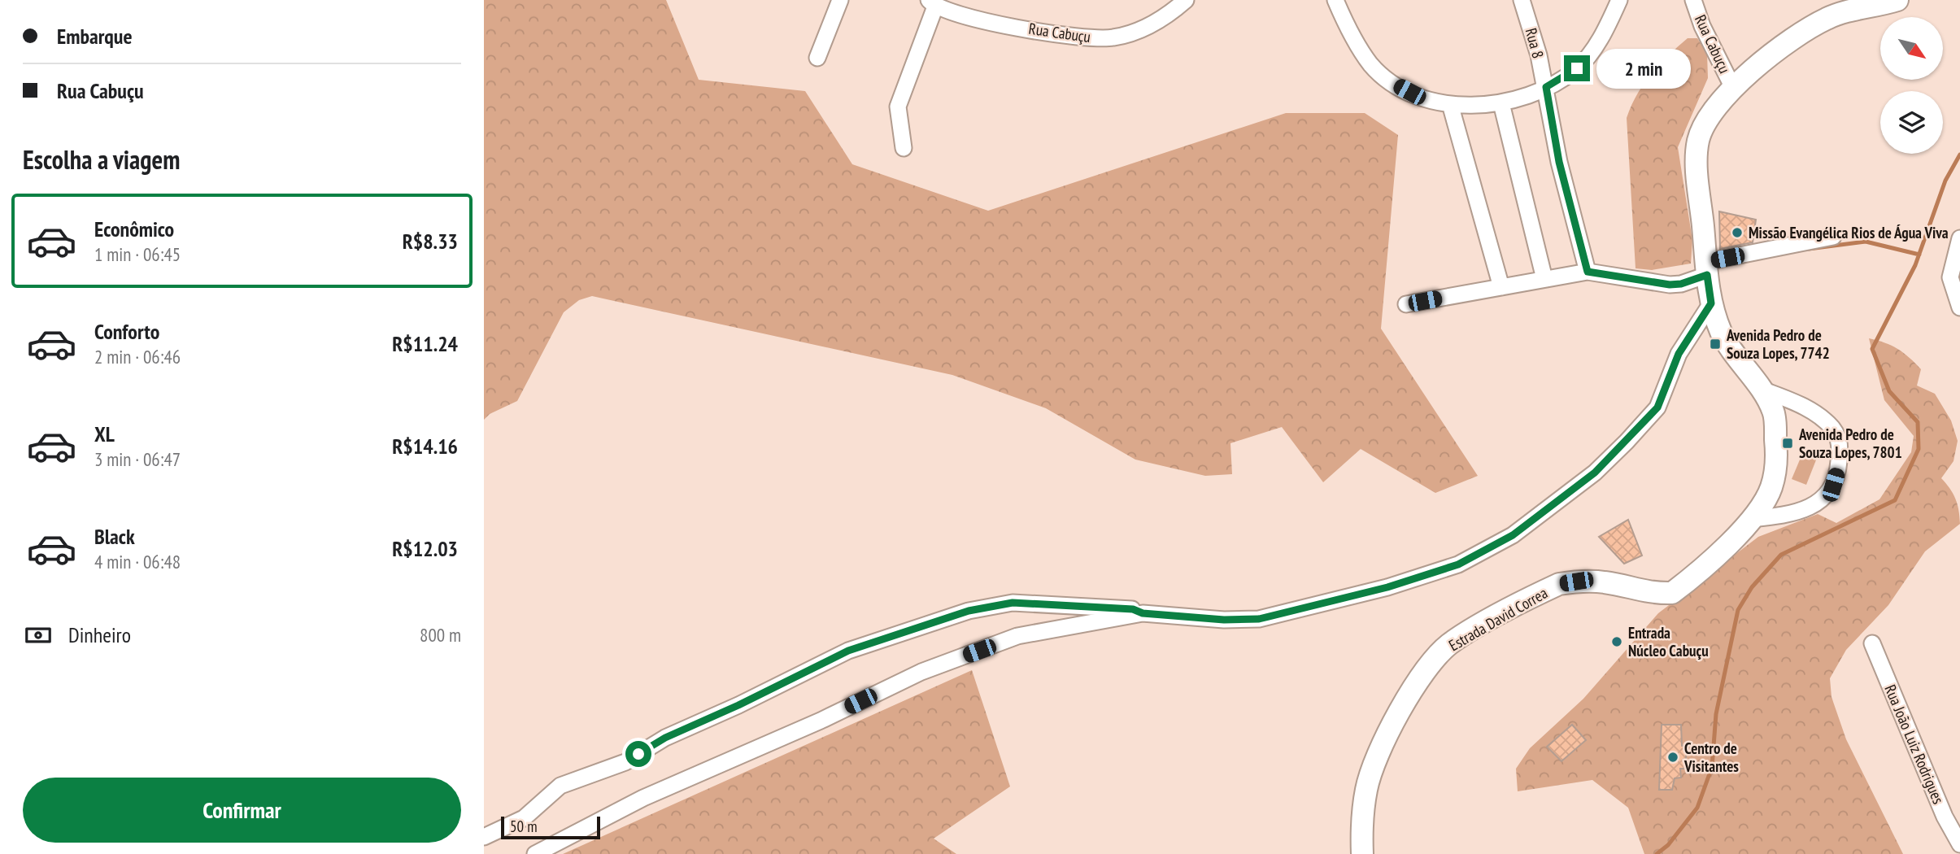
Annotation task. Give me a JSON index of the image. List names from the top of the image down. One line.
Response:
{"streets":{"main road":["Estrada David Correa"],"street":["Rua Cabuçu","Rua 8","Rua João Luiz Rodrigues"]},"places":{"other":["Missão Evangélica Rios de Água Viva","Entrada Núcleo Cabuçu","Centro de Visitantes"],"transit":["Avenida Pedro de Souza Lopes, 7742","Avenida Pedro de Souza Lopes, 7801"]},"scale_bar":"50 m","north":"bottom right","page":{"banner":["Embarque","Rua Cabuçu"],"bubble":"2 min","heading":"Escolha a viagem","list":[{"name":"Econômico","note":"1 min · 06:45","value":"R$8.33"},{"name":"Conforto","note":"2 min · 06:46","value":"R$11.24"},{"name":"XL","note":"3 min · 06:47","value":"R$14.16"},{"name":"Black","note":"4 min · 06:48","value":"R$12.03"}],"pay":["Dinheiro","800 m"],"buttons":"Confirmar","scale":"50 m"}}
